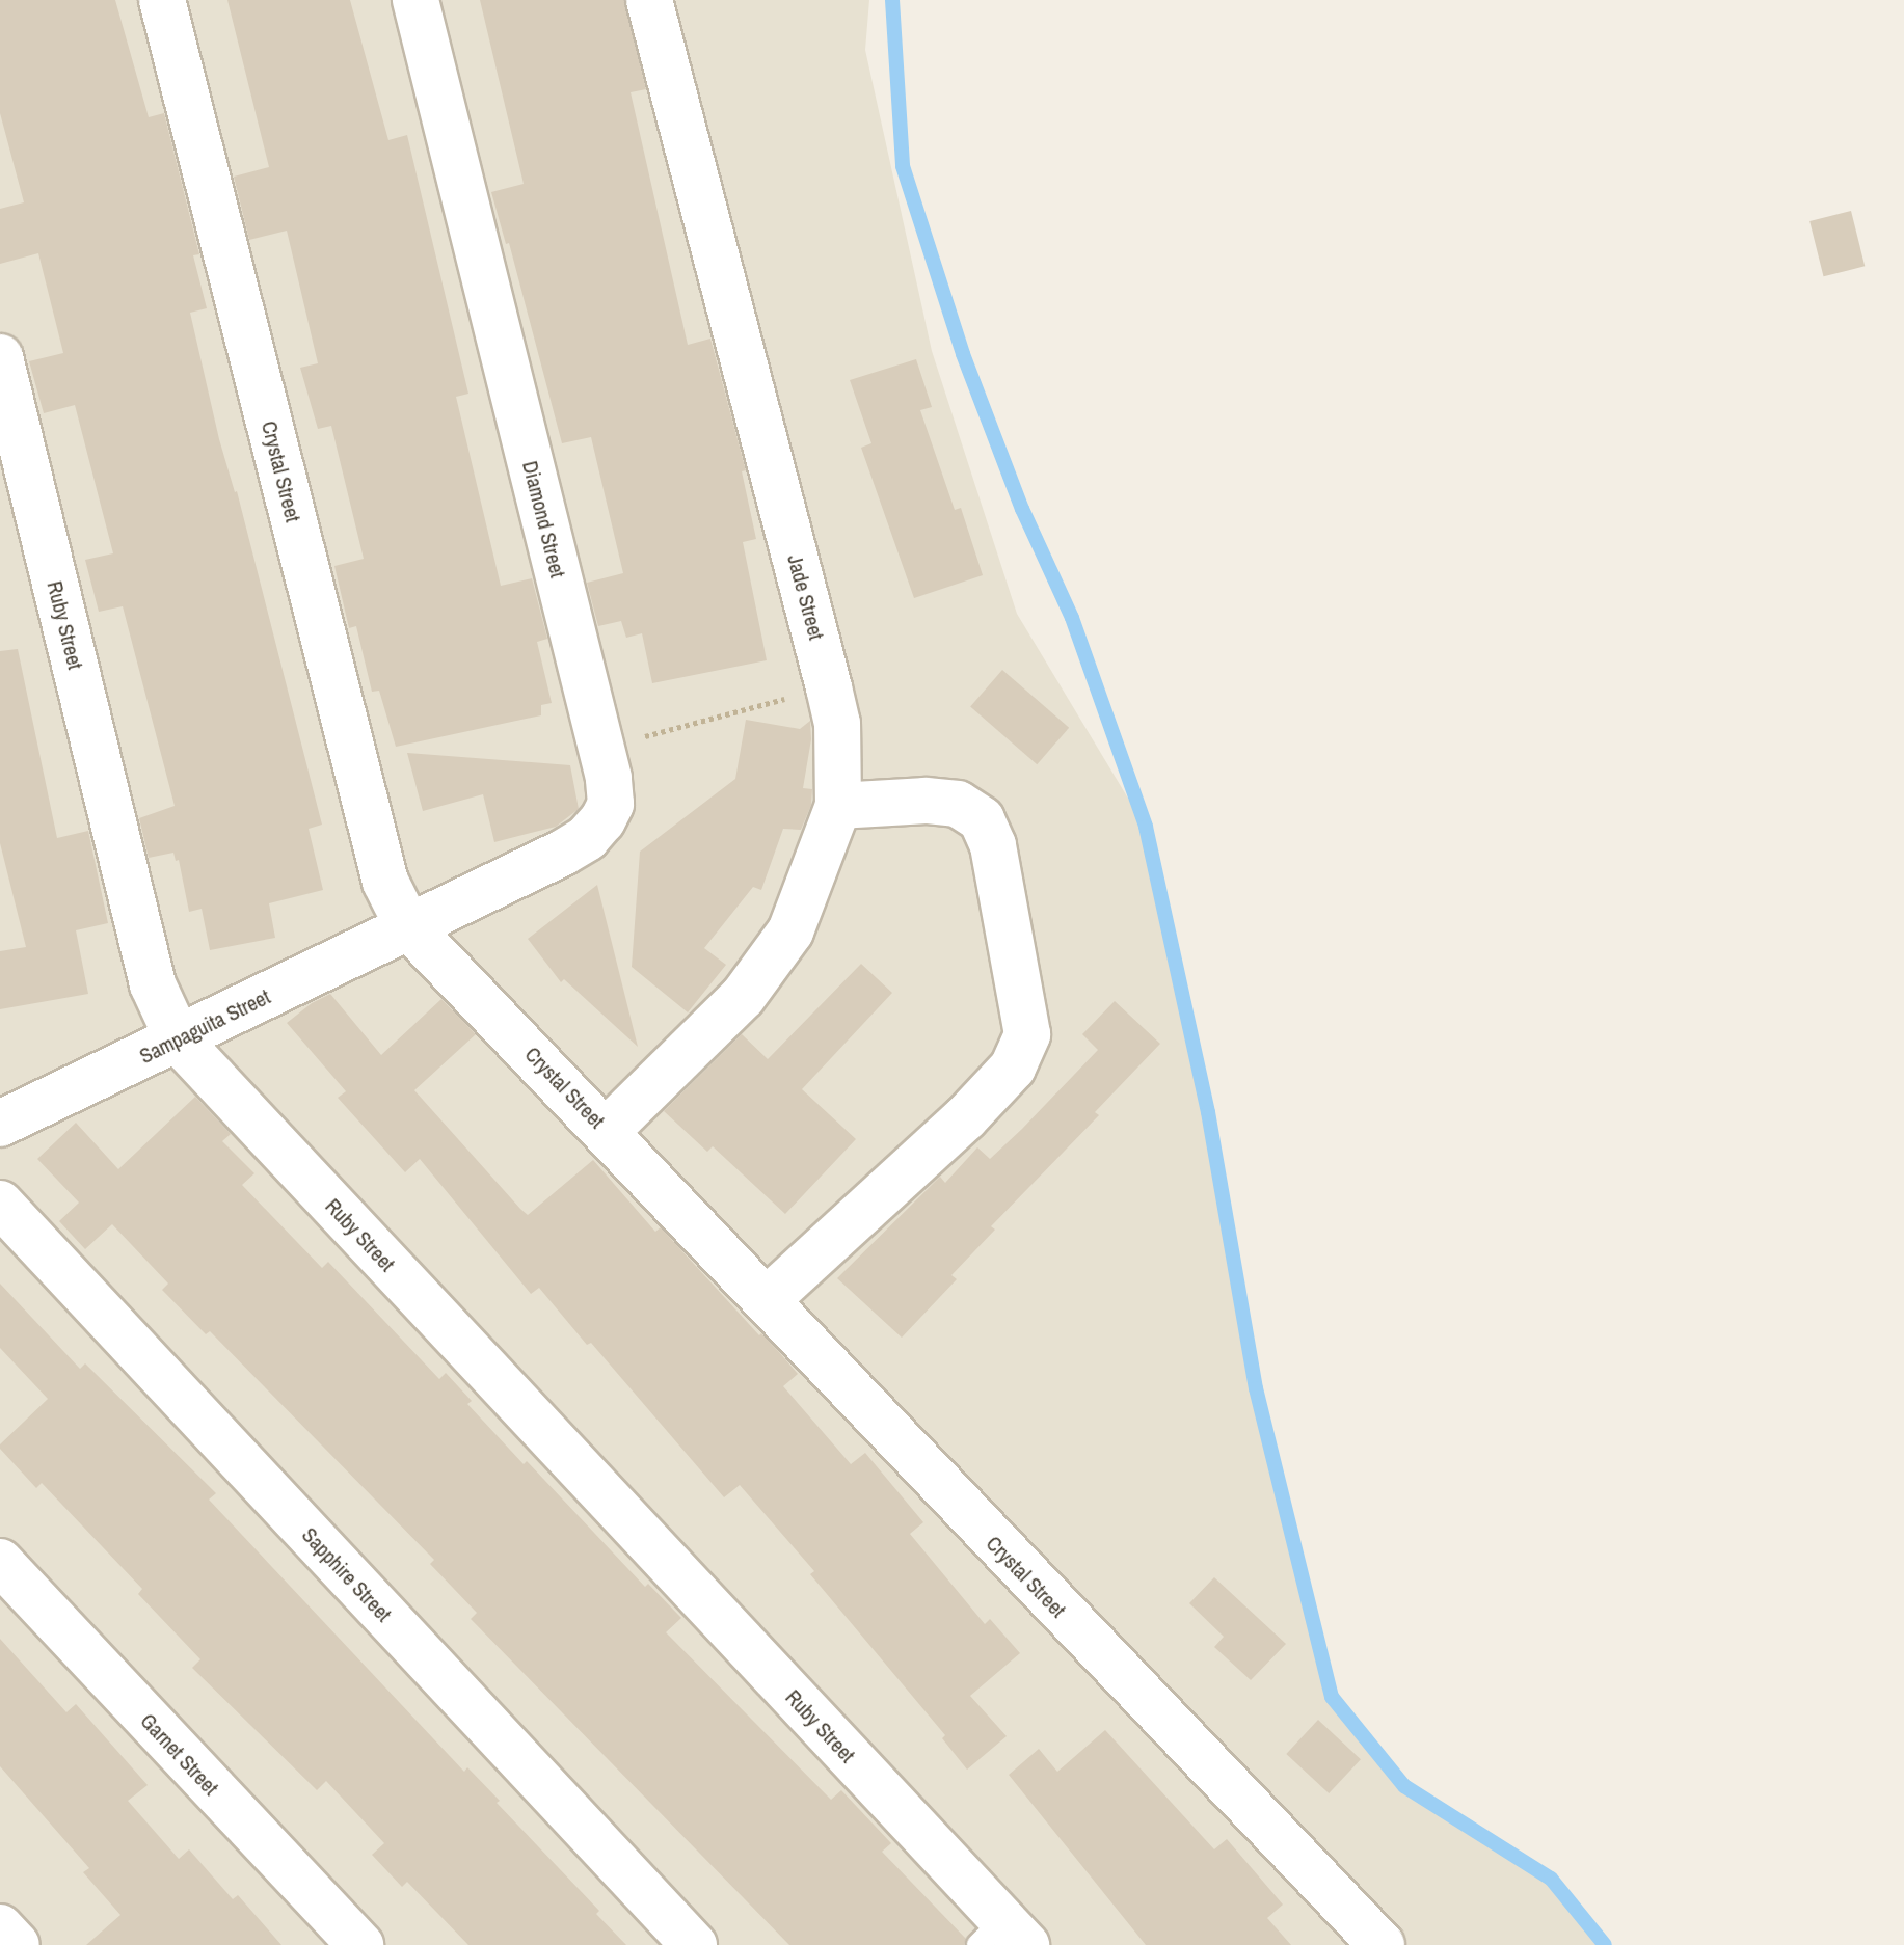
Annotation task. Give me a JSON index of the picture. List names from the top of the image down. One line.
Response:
{"streets":{"street":["Crystal Street","Diamond Street","Jade Street","Ruby Street","Sampaguita Street","Sapphire Street","Garnet Street"]},"crossings":[["Crystal Street","Diamond Street"],["Crystal Street","Jade Street"],["Crystal Street","Sampaguita Street"],["Diamond Street","Sampaguita Street"],["Ruby Street","Sampaguita Street"]]}
